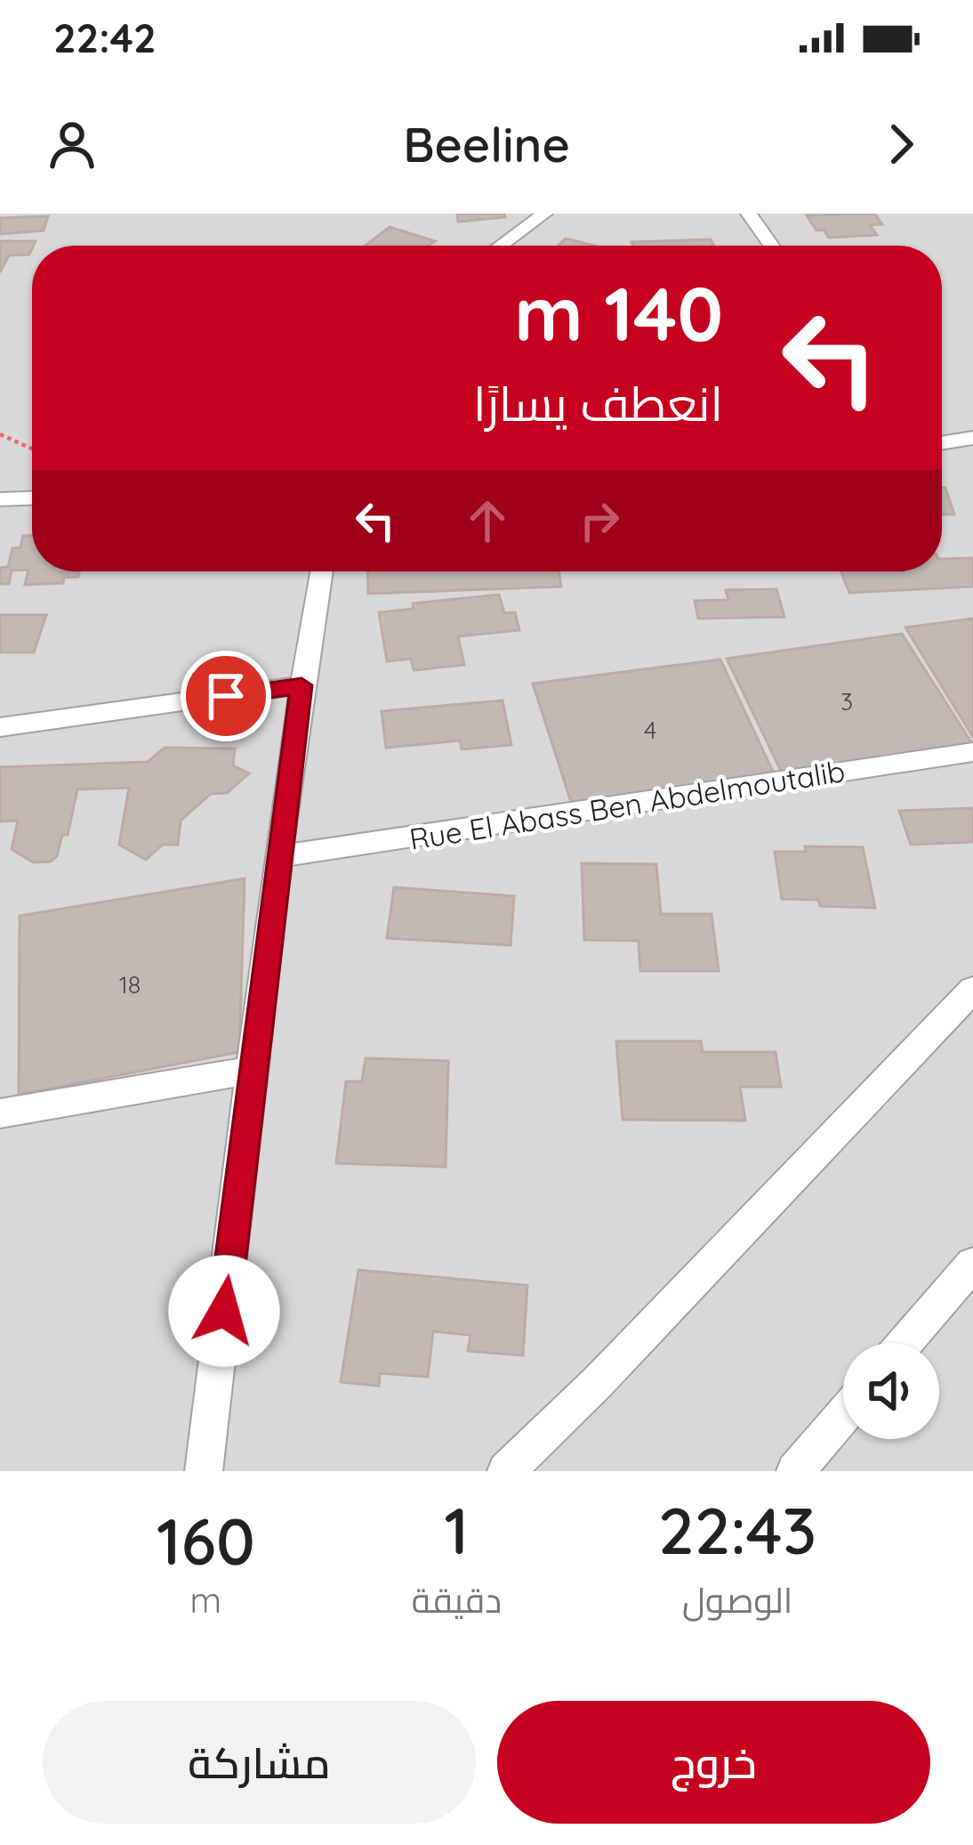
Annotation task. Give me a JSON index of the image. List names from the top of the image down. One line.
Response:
{"streets":{"street":["Rue El Abass Ben Abdelmoutalib"]},"house_numbers":["3","4","18"],"page":{"status":"22:42","header":"Beeline","turn":["140 m","انعطف يسارًا"],"eta":["22:43","الوصول","1","دقيقة","160","m"],"buttons":["خروج","مشاركة"]}}
